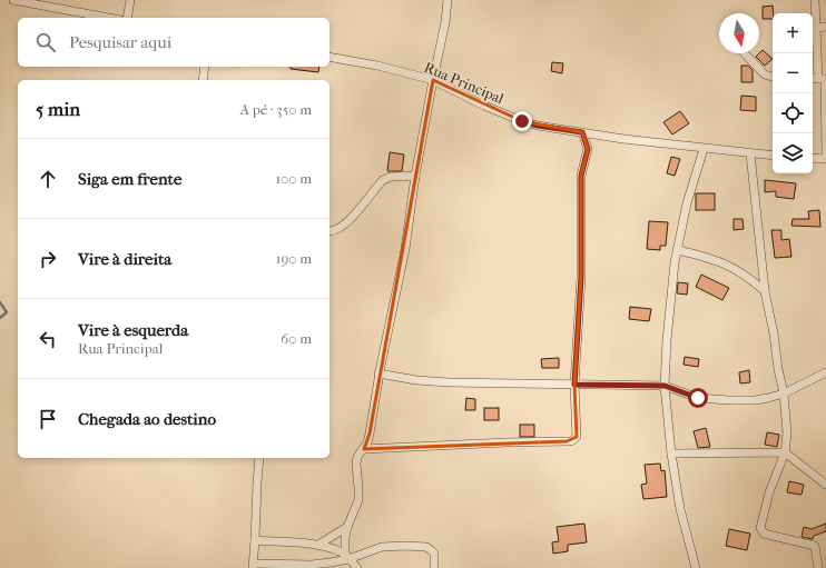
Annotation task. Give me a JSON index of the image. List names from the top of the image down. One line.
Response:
{"streets":{"street":["Rua Principal"]},"north":"bottom","page":{"map_buttons":["+","−"],"search":"Pesquisar aqui","heading":["5 min","A pé · 350 m"],"list":[["Siga em frente","100 m"],["Vire à direita","190 m"],["Vire à esquerda","Rua Principal","60 m"],"Chegada ao destino"]}}
